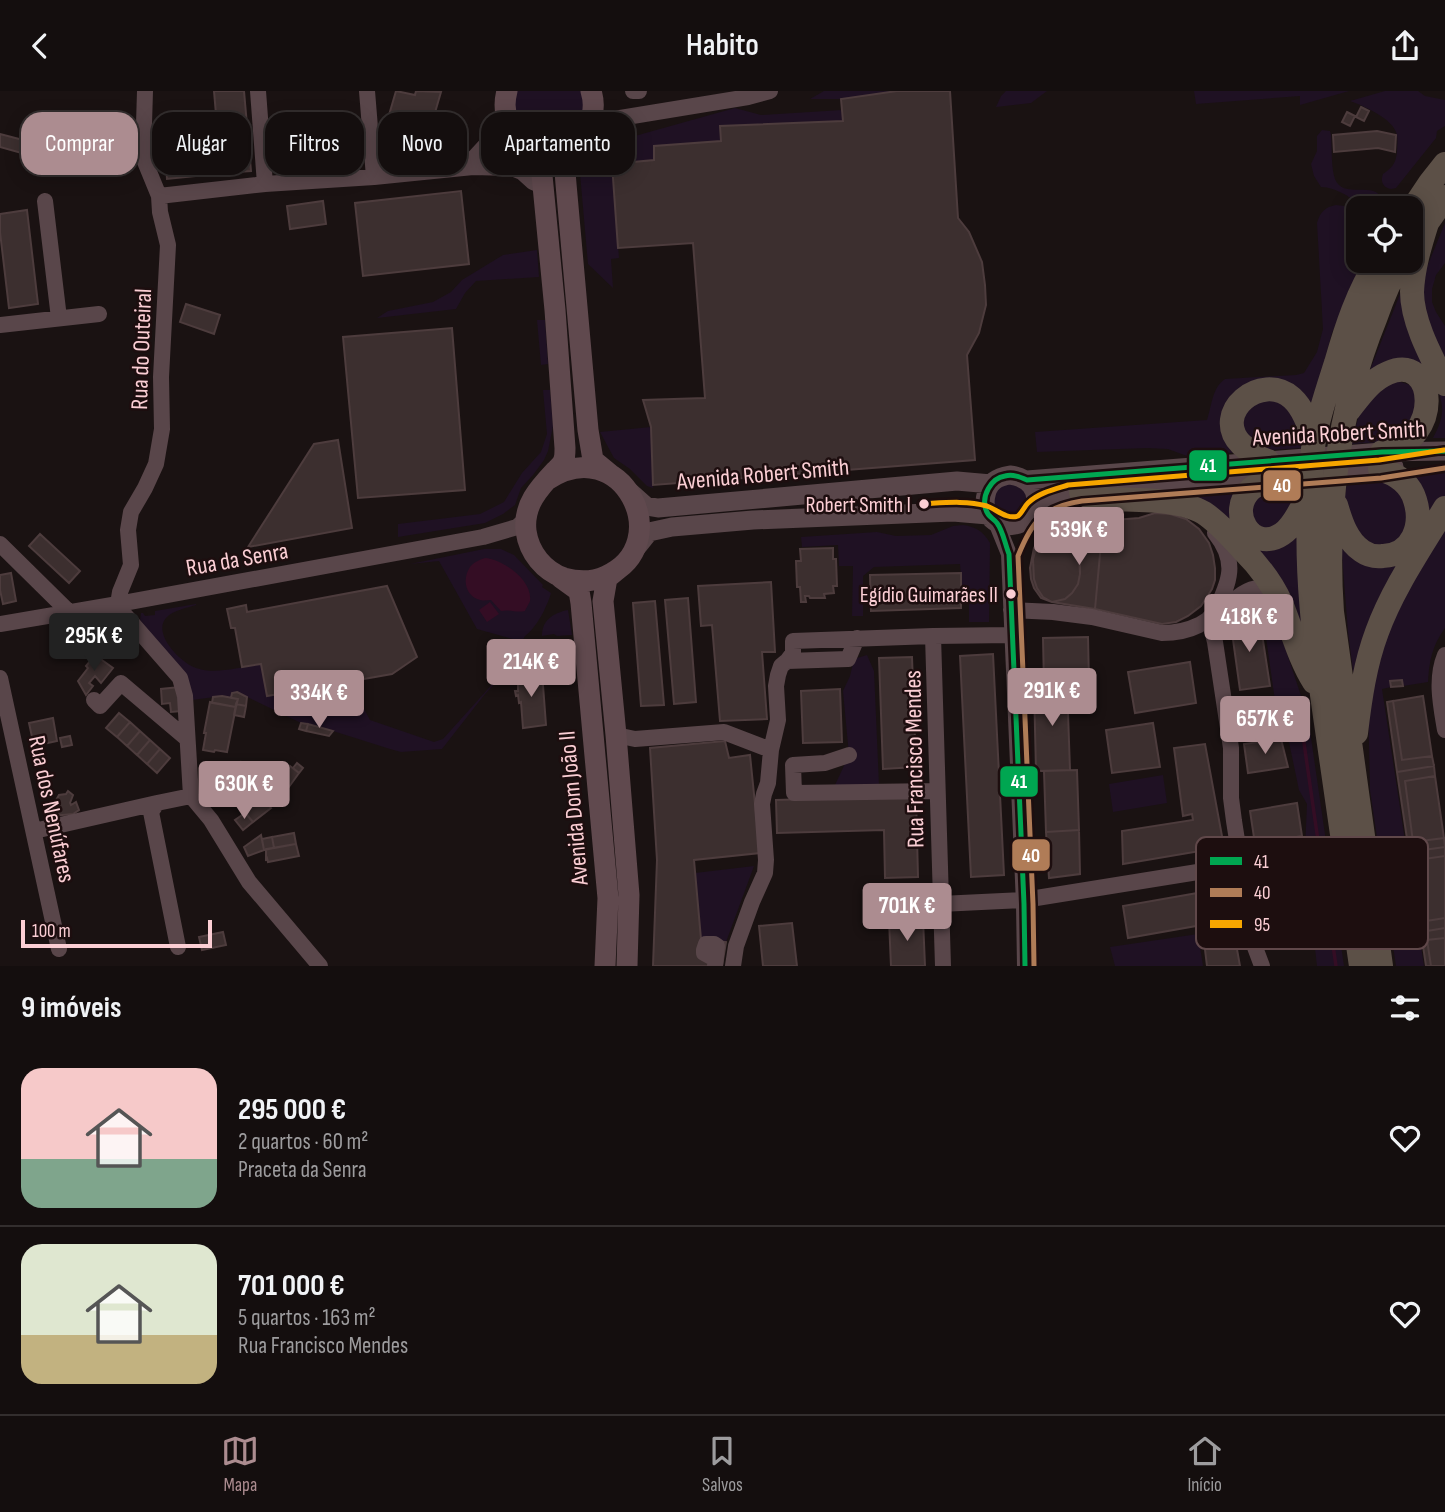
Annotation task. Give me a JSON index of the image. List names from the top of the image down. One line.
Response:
{"streets":{"main road":["Avenida Dom João II"],"street":["Rua do Outeiral","Avenida Robert Smith","Rua da Senra","Rua Francisco Mendes","Rua dos Nenúfares"]},"crossings":[["Rua do Outeiral","Rua da Senra"],["Avenida Robert Smith","Rua da Senra"],["Avenida Robert Smith","Avenida Dom João II"],["Rua da Senra","Avenida Dom João II"]],"places":["Robert Smith I","Egídio Guimarães II"],"lines":["transit line 95","transit line 41","transit line 40"],"legend":["41","40","95"],"scale_bar":"100 m","page":{"header":"Habito","chip":["Comprar","Alugar","Filtros","Novo","Apartamento"],"price":["539K €","418K €","295K €","214K €","291K €","334K €","657K €","630K €","701K €"],"scale":"100 m","heading":"9 imóveis","list":[{"name":"295 000 €","note":"2 quartos · 60 m² · Praceta da Senra"},{"name":"701 000 €","note":"5 quartos · 163 m² · Rua Francisco Mendes"}],"tabs":["Mapa","Salvos","Início"]}}
